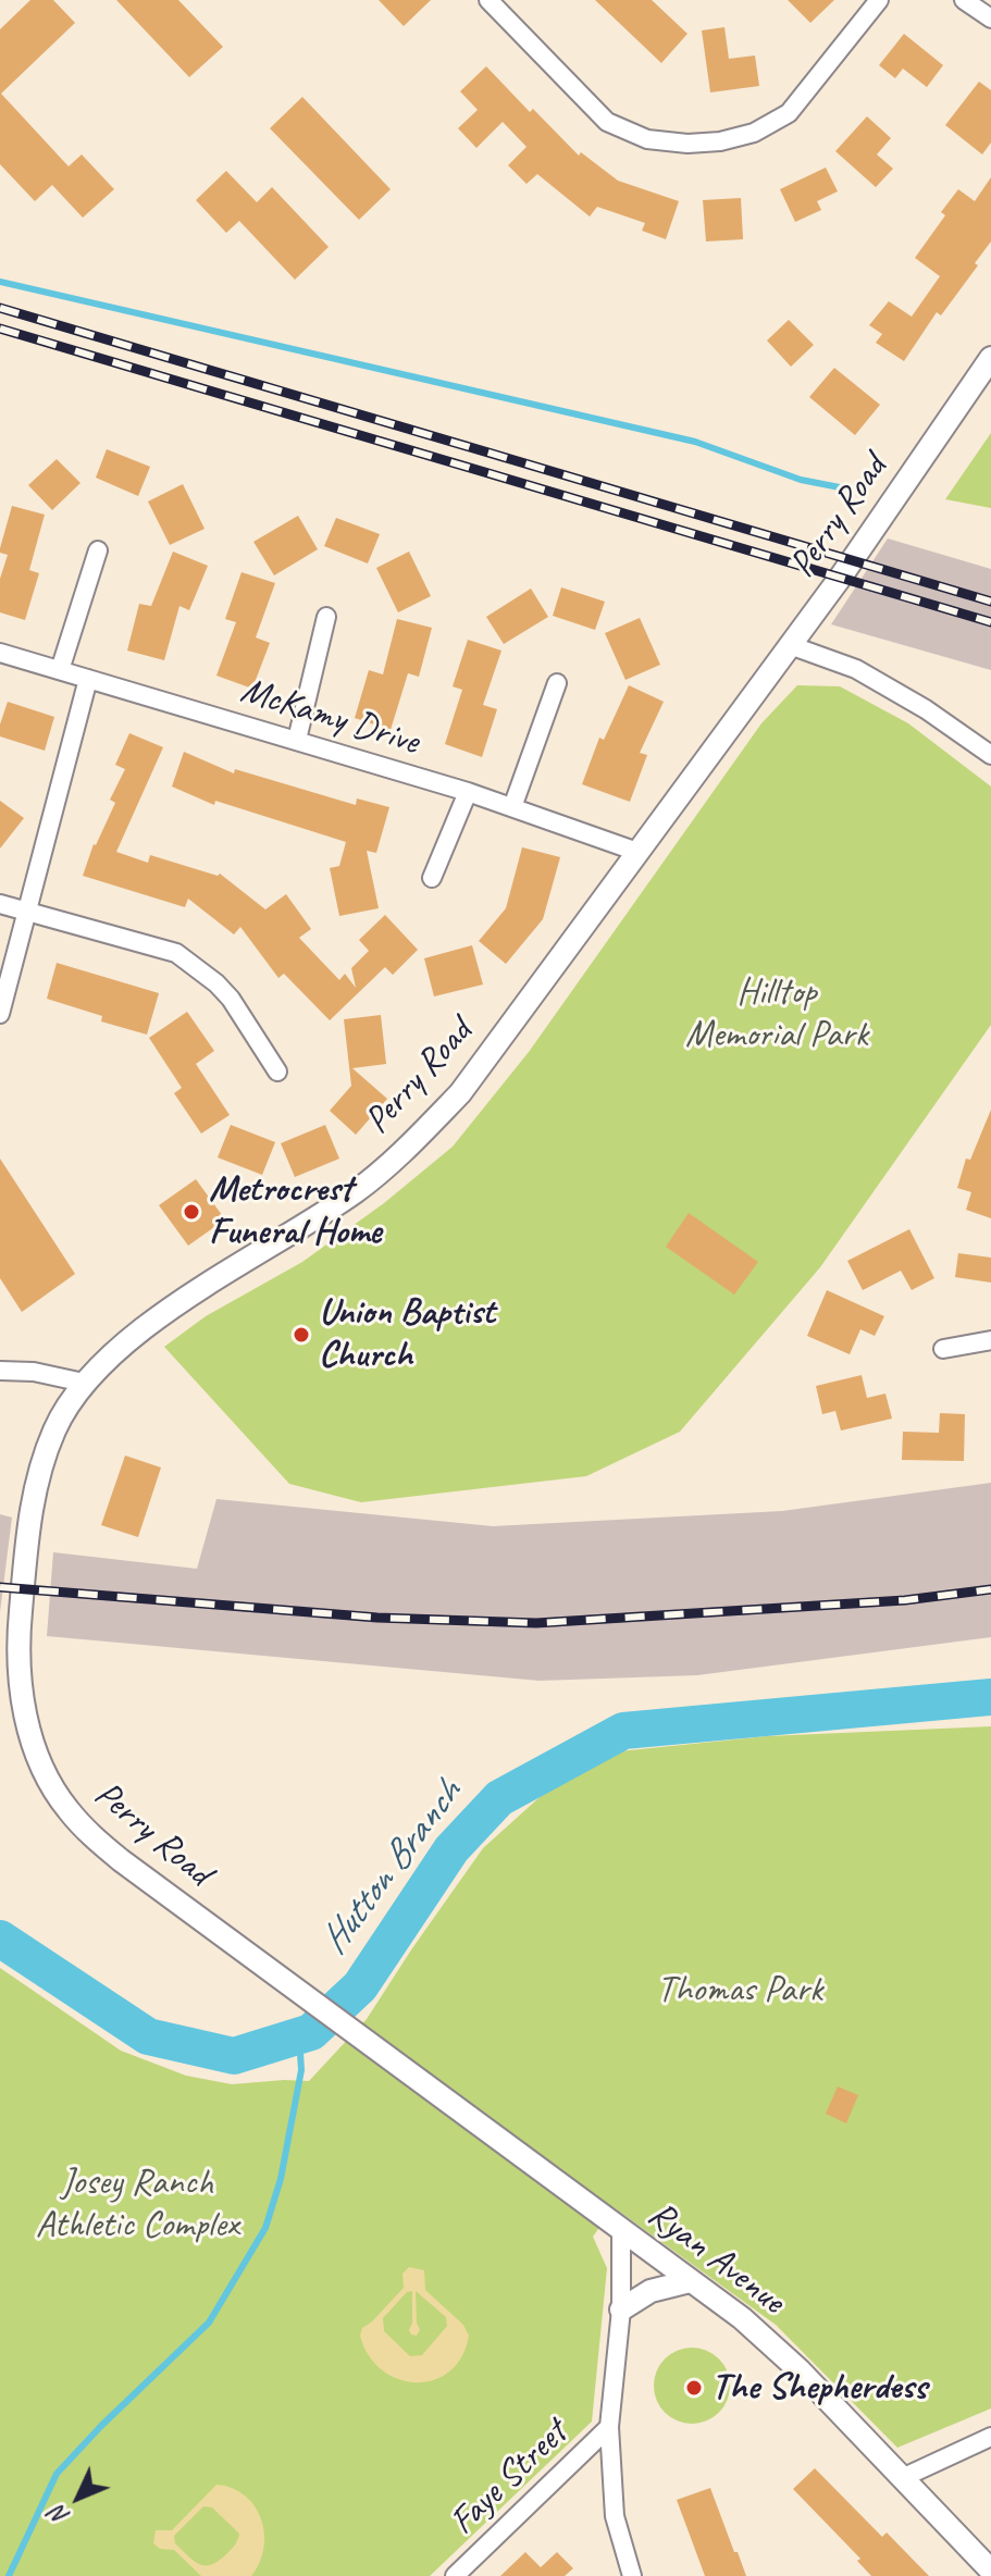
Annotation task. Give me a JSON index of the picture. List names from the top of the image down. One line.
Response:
{"streets":{"street":["Perry Road","McKamy Drive","Ryan Avenue","Faye Street"]},"crossings":[["Perry Road","McKamy Drive"],["Perry Road","Ryan Avenue"]],"water":["Hutton Branch"],"parks":["Hilltop Memorial Park","Thomas Park","Josey Ranch Athletic Complex"],"places":["Metrocrest Funeral Home","Union Baptist Church","The Shepherdess"],"north":"bottom left"}
